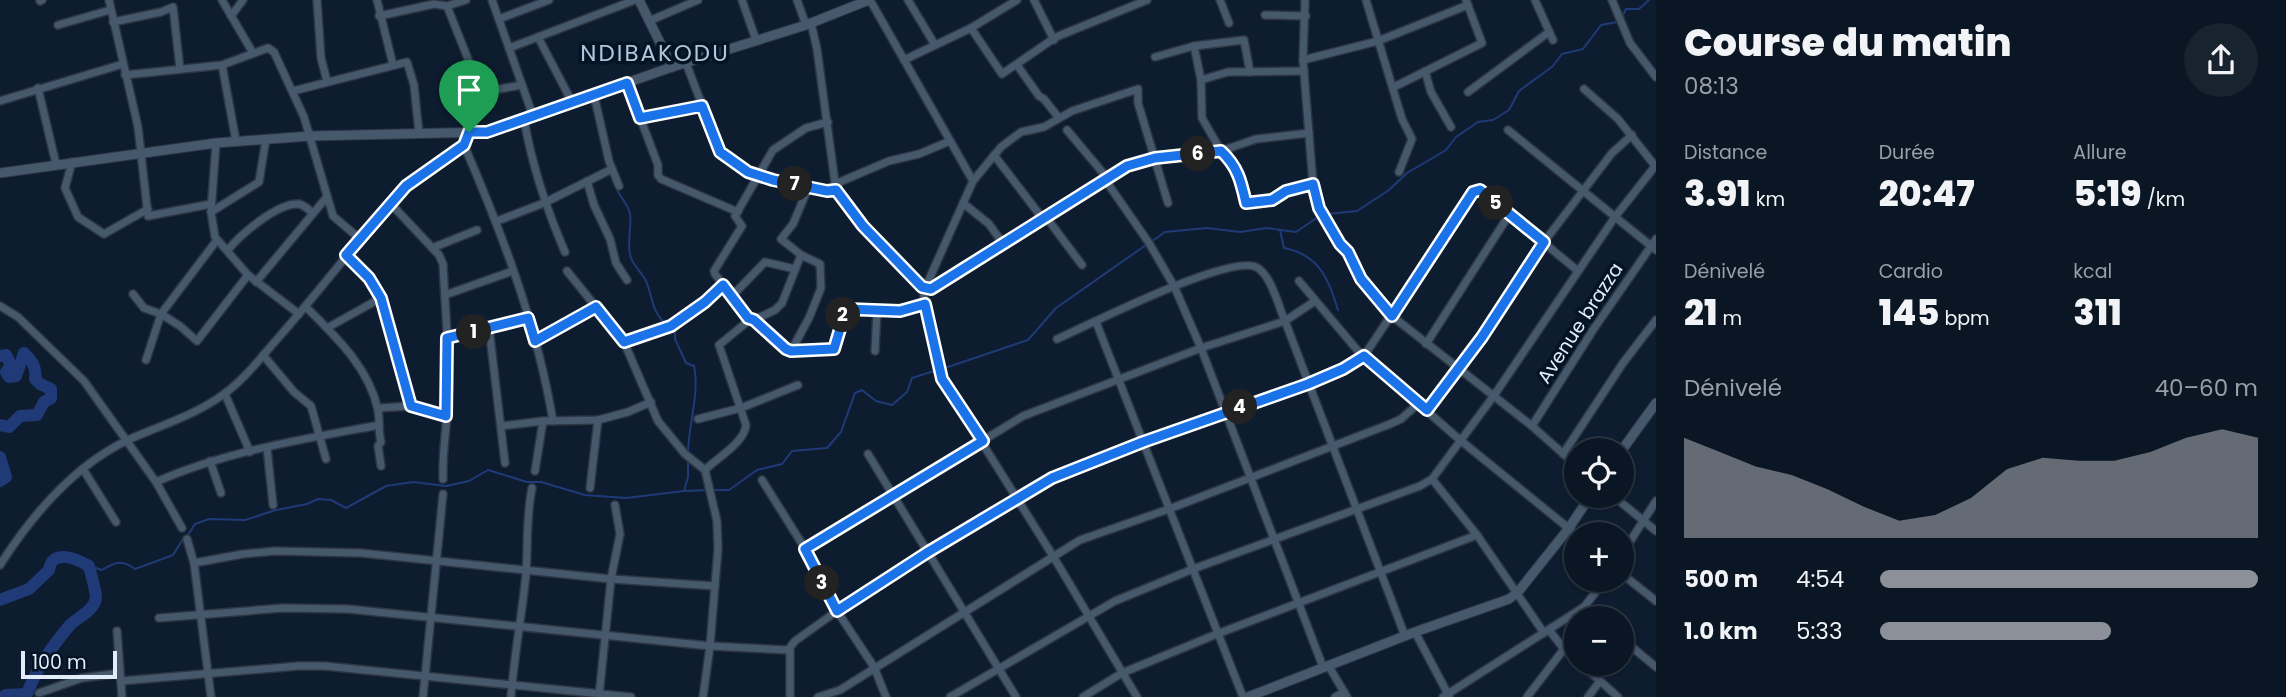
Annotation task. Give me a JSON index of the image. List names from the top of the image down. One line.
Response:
{"streets":{"street":["Avenue brazza"]},"districts":["NDIBAKODU"],"scale_bar":"100 m","page":{"heading":["Course du matin","08:13"],"stats":[["Distance","3.91 km"],["Durée","20:47"],["Allure","5:19 /km"],["Dénivelé","21 m"],["Cardio","145 bpm"],["kcal","311"]],"pins":["6","7","5","2","1","4","3"],"chart":["Dénivelé","40–60 m"],"map_buttons":["+","−"],"list":[{"name":"500 m","note":"4:54"},{"name":"1.0 km","note":"5:33"}],"scale":"100 m"}}
